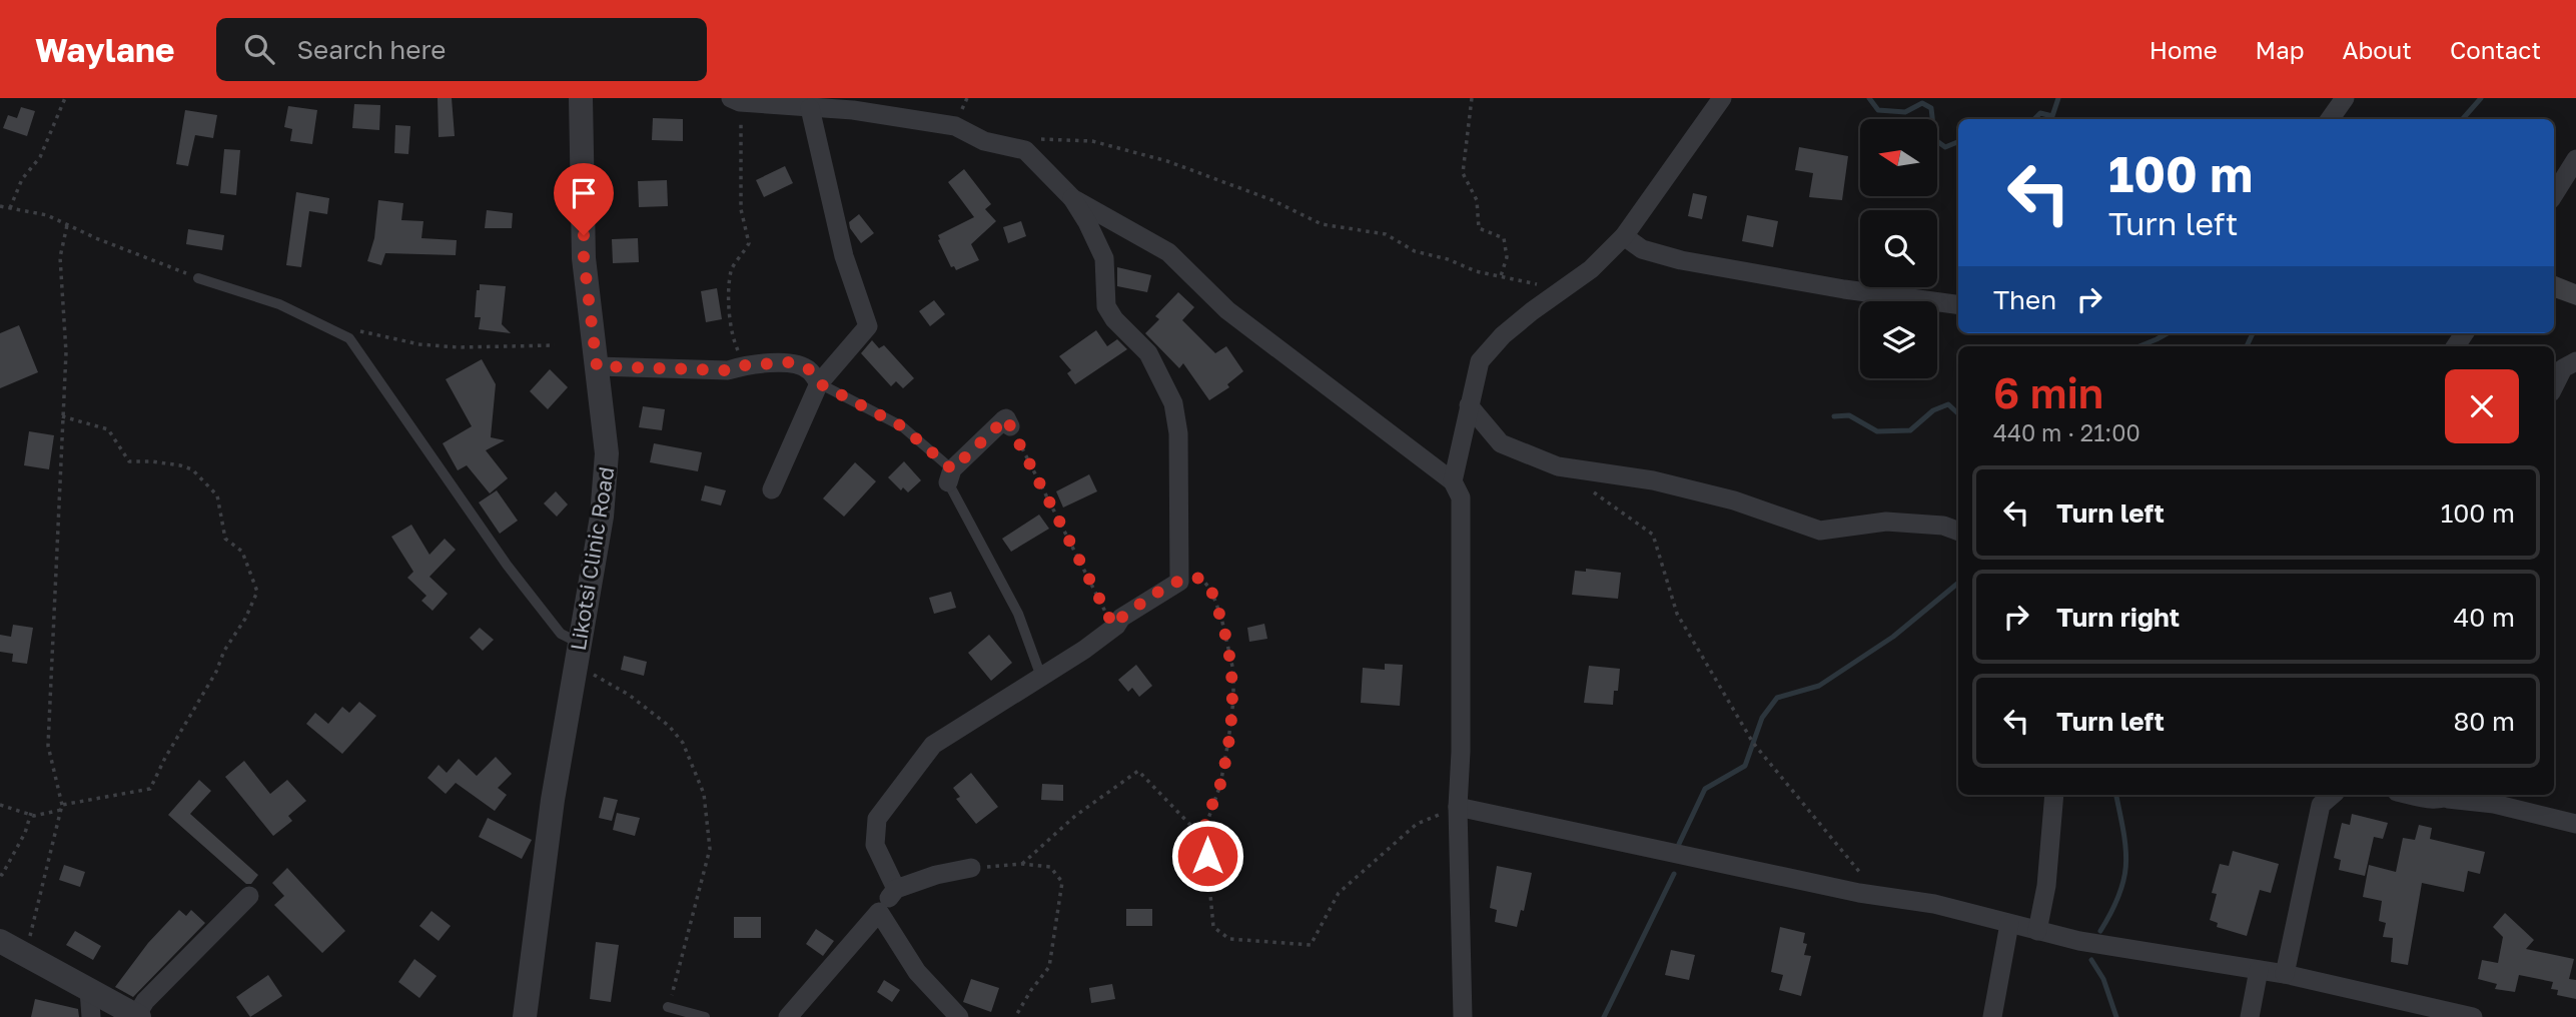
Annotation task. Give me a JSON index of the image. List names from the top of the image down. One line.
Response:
{"streets":{"street":["Likotsi Clinic Road"]},"north":"left","page":{"header":"Waylane","search":"Search here","nav":["Home","Map","About","Contact"],"turn":["100 m","Turn left"],"then":"Then","heading":["6 min","440 m · 21:00"],"list":[{"name":"Turn left","value":"100 m"},{"name":"Turn right","value":"40 m"},{"name":"Turn left","value":"80 m"}]}}
